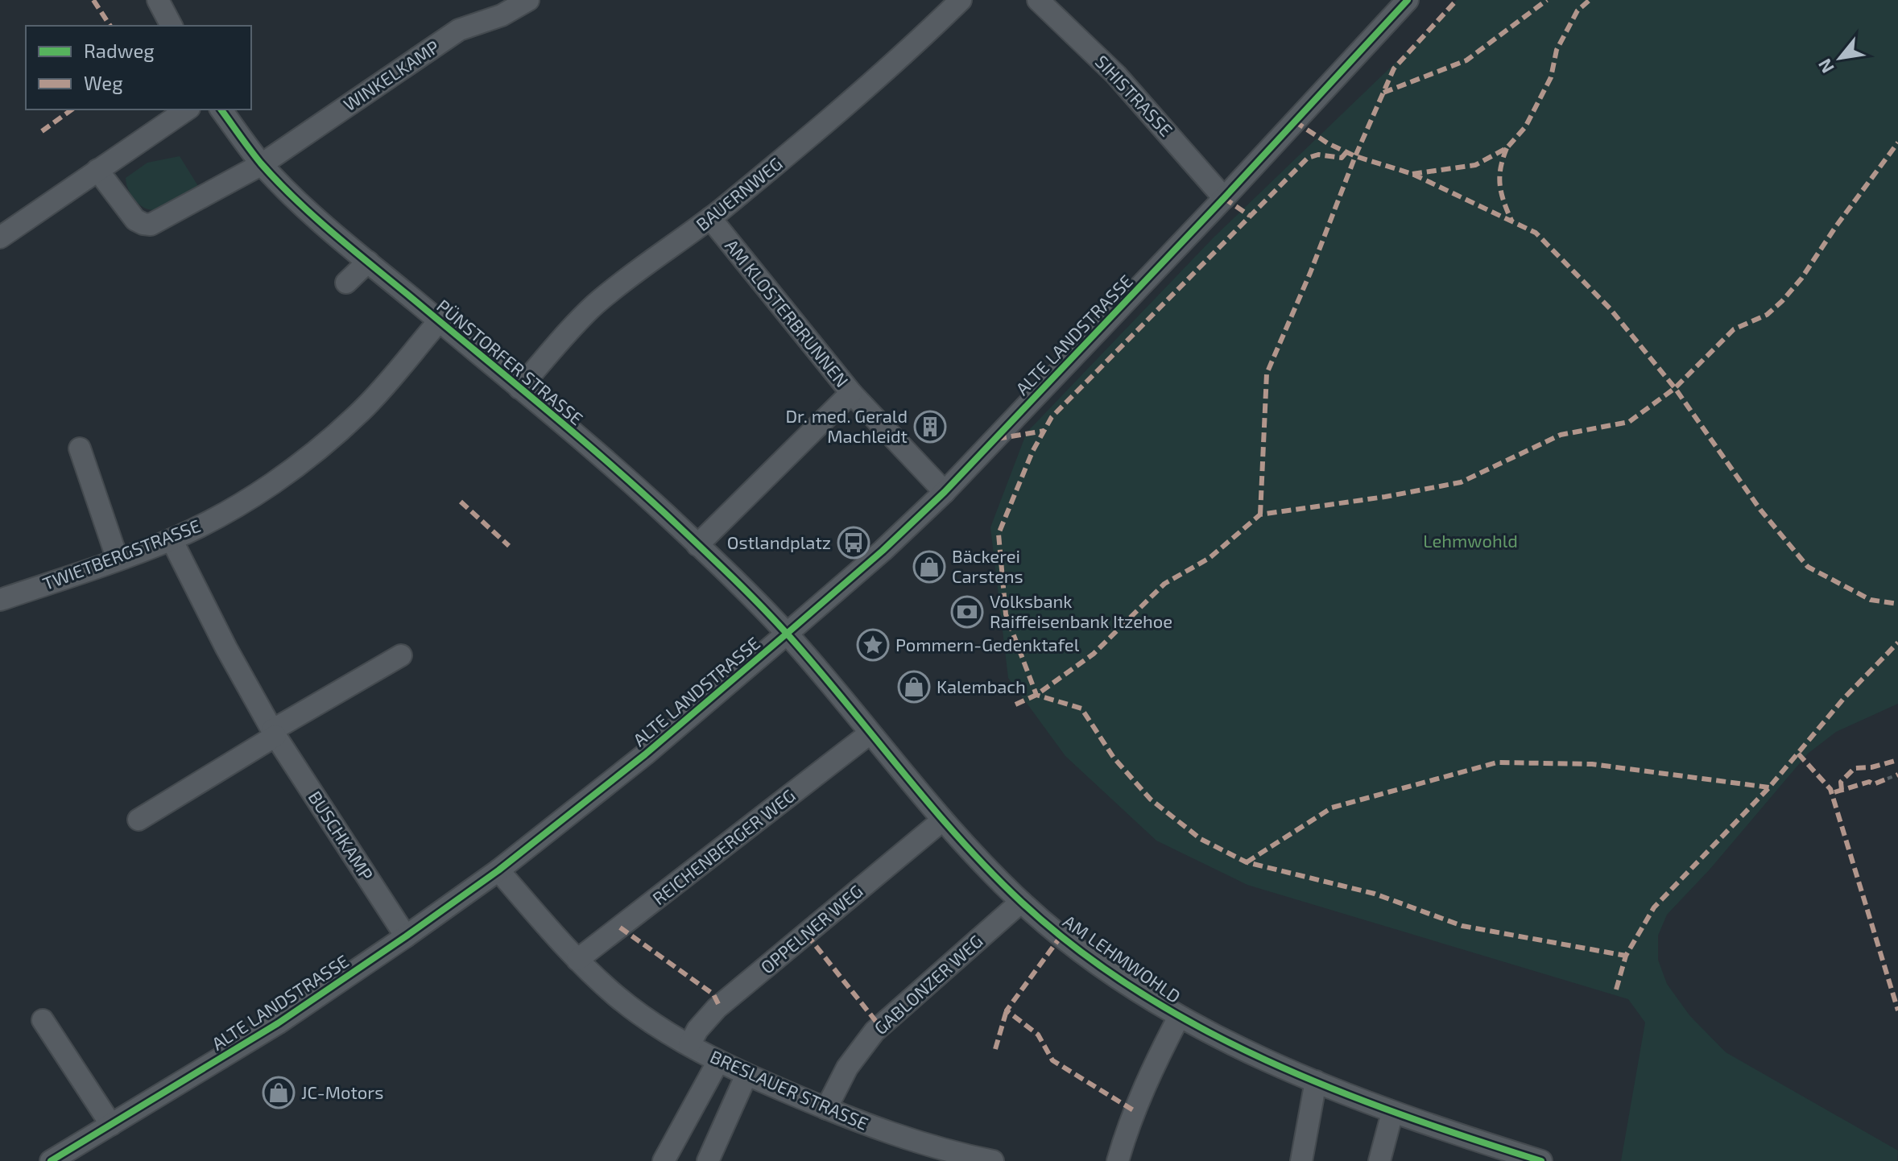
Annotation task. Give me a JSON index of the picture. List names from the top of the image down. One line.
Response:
{"streets":{"street":["WINKELKAMP","SIHISTRASSE","BAUERNWEG","AM KLOSTERBRUNNEN","ALTE LANDSTRASSE","PÜNSTORFER STRASSE","TWIETBERGSTRASSE","BUSCHKAMP","REICHENBERGER WEG","OPPELNER WEG","AM LEHMWOHLD","GABLONZER WEG","BRESLAUER STRASSE"]},"crossings":[["WINKELKAMP","PÜNSTORFER STRASSE"],["SIHISTRASSE","ALTE LANDSTRASSE"],["BAUERNWEG","AM KLOSTERBRUNNEN"],["BAUERNWEG","PÜNSTORFER STRASSE"],["AM KLOSTERBRUNNEN","ALTE LANDSTRASSE"],["ALTE LANDSTRASSE","PÜNSTORFER STRASSE"],["ALTE LANDSTRASSE","BUSCHKAMP"],["ALTE LANDSTRASSE","AM LEHMWOHLD"],["ALTE LANDSTRASSE","BRESLAUER STRASSE"],["PÜNSTORFER STRASSE","TWIETBERGSTRASSE"],["PÜNSTORFER STRASSE","AM LEHMWOHLD"],["TWIETBERGSTRASSE","BUSCHKAMP"],["REICHENBERGER WEG","AM LEHMWOHLD"],["REICHENBERGER WEG","BRESLAUER STRASSE"],["OPPELNER WEG","AM LEHMWOHLD"],["OPPELNER WEG","BRESLAUER STRASSE"],["AM LEHMWOHLD","GABLONZER WEG"],["GABLONZER WEG","BRESLAUER STRASSE"]],"parks":["Lehmwohld"],"places":{"building":["Dr. med. Gerald Machleidt"],"bus stop":["Ostlandplatz"],"shop":["Bäckerei Carstens","Kalembach","JC-Motors"],"bank":["Volksbank Raiffeisenbank Itzehoe"],"place":["Pommern-Gedenktafel"]},"legend":["Radweg","Weg"],"north":"bottom left"}
